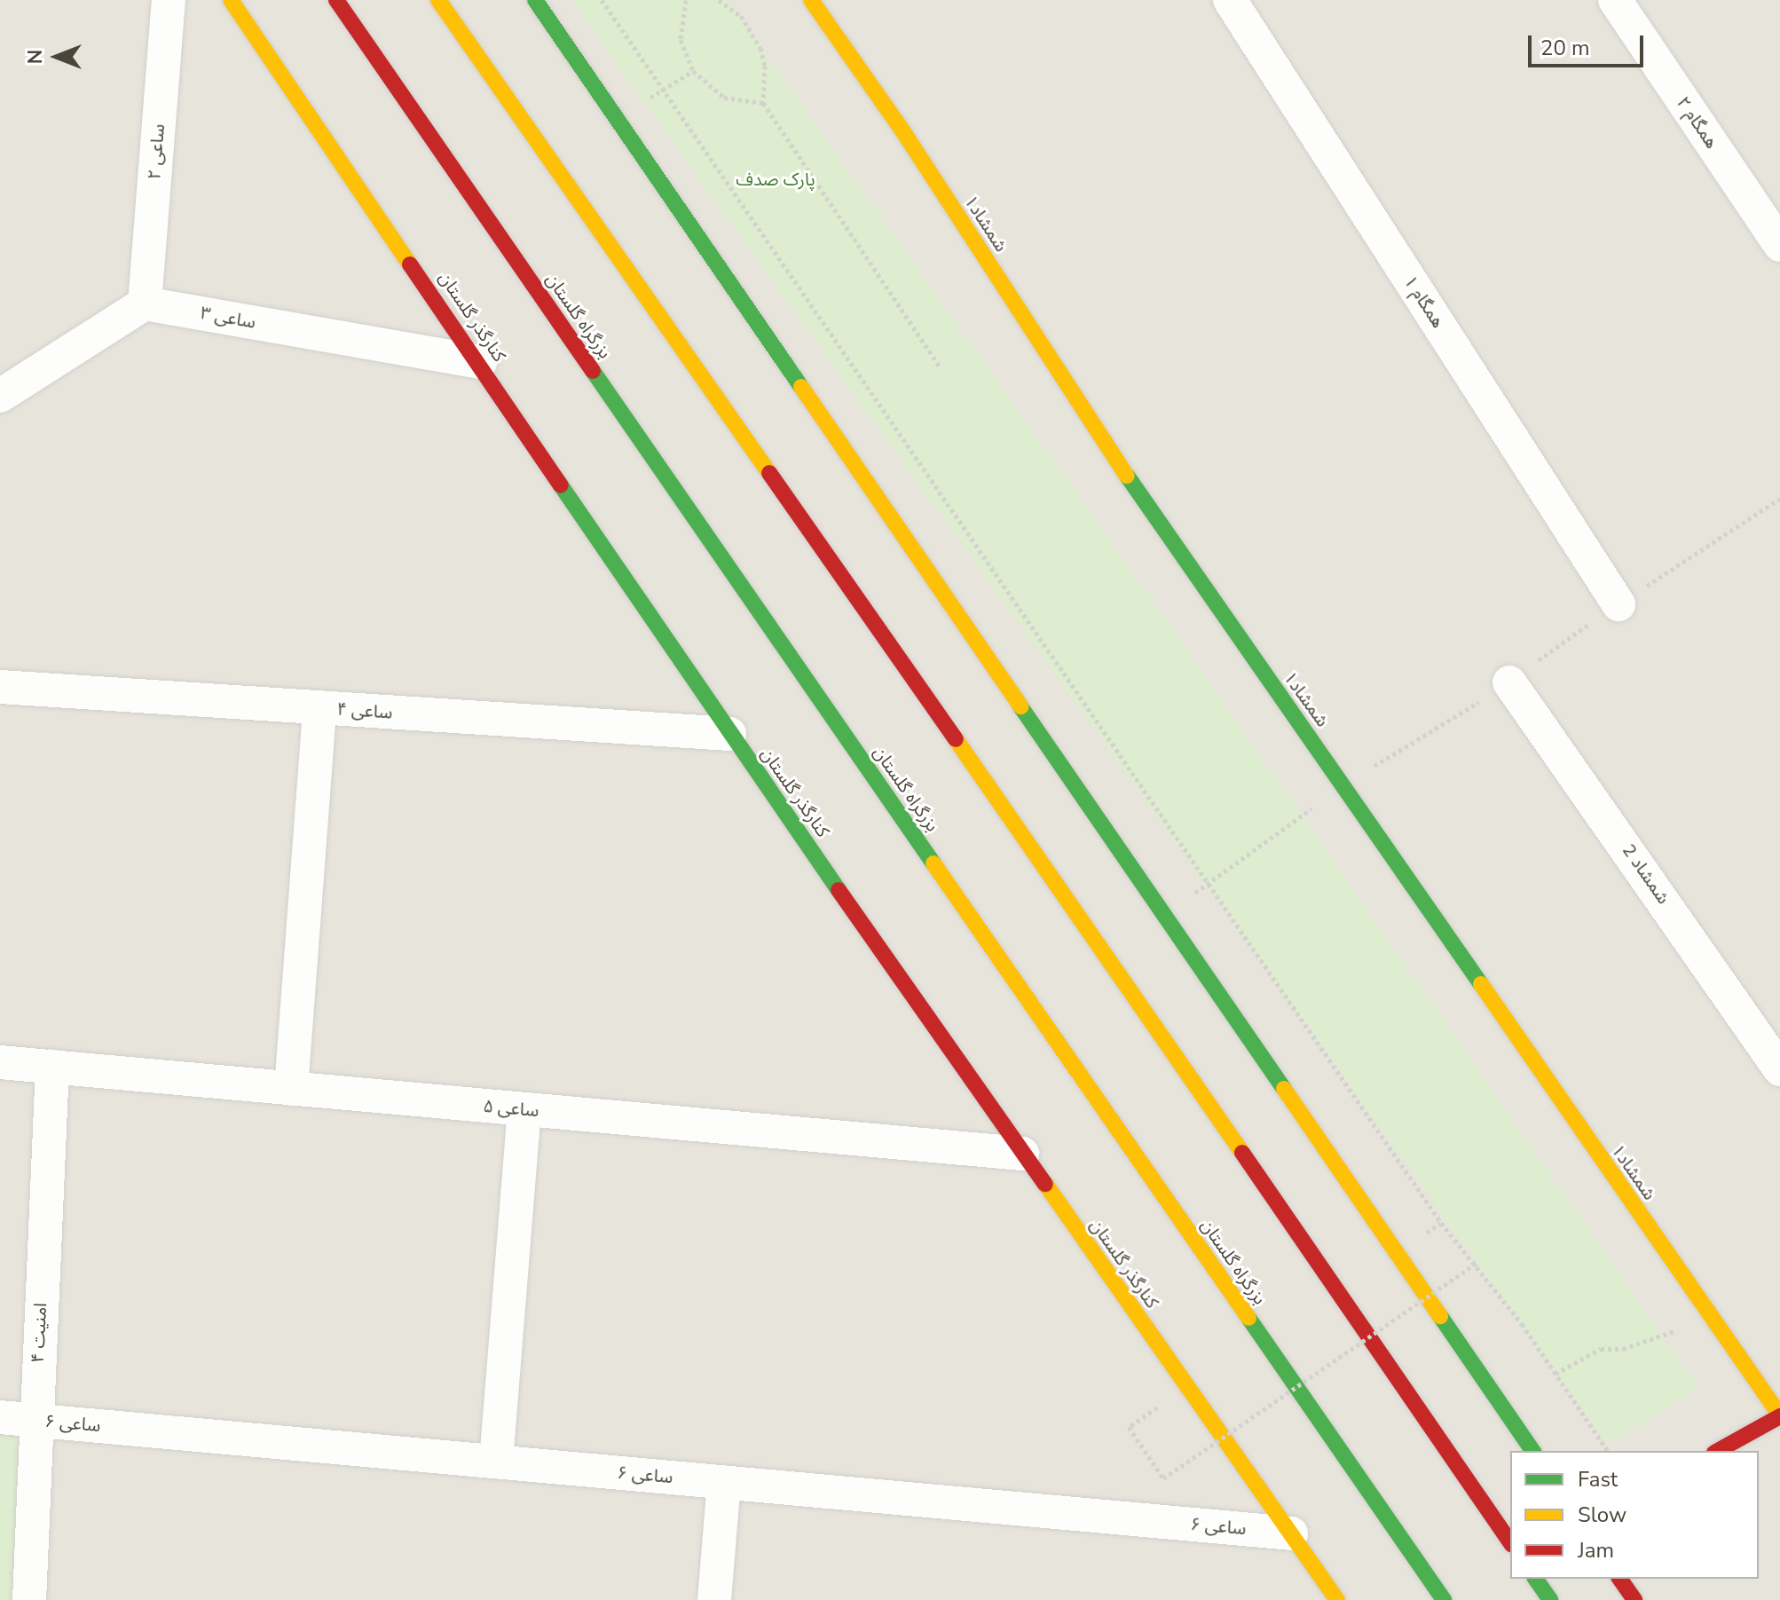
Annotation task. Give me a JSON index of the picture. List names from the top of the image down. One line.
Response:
{"streets":{"main road":["شمشاد۱","بزرگراه گلستان","کنارگذر گلستان"],"street":["همگام ۲","ساعی ۲","همگام ۱","ساعی ۳","ساعی ۴","شمشاد 2","ساعی ۵","امنیت ۴","ساعی ۶"]},"crossings":[["ساعی ۲","ساعی ۳"],["کنارگذر گلستان","ساعی ۳"],["کنارگذر گلستان","ساعی ۴"],["کنارگذر گلستان","ساعی ۵"],["کنارگذر گلستان","ساعی ۶"],["ساعی ۵","امنیت ۴"],["امنیت ۴","ساعی ۶"]],"parks":["پارک صدف"],"legend":["Fast","Slow","Jam"],"scale_bar":"20 m","north":"left"}
